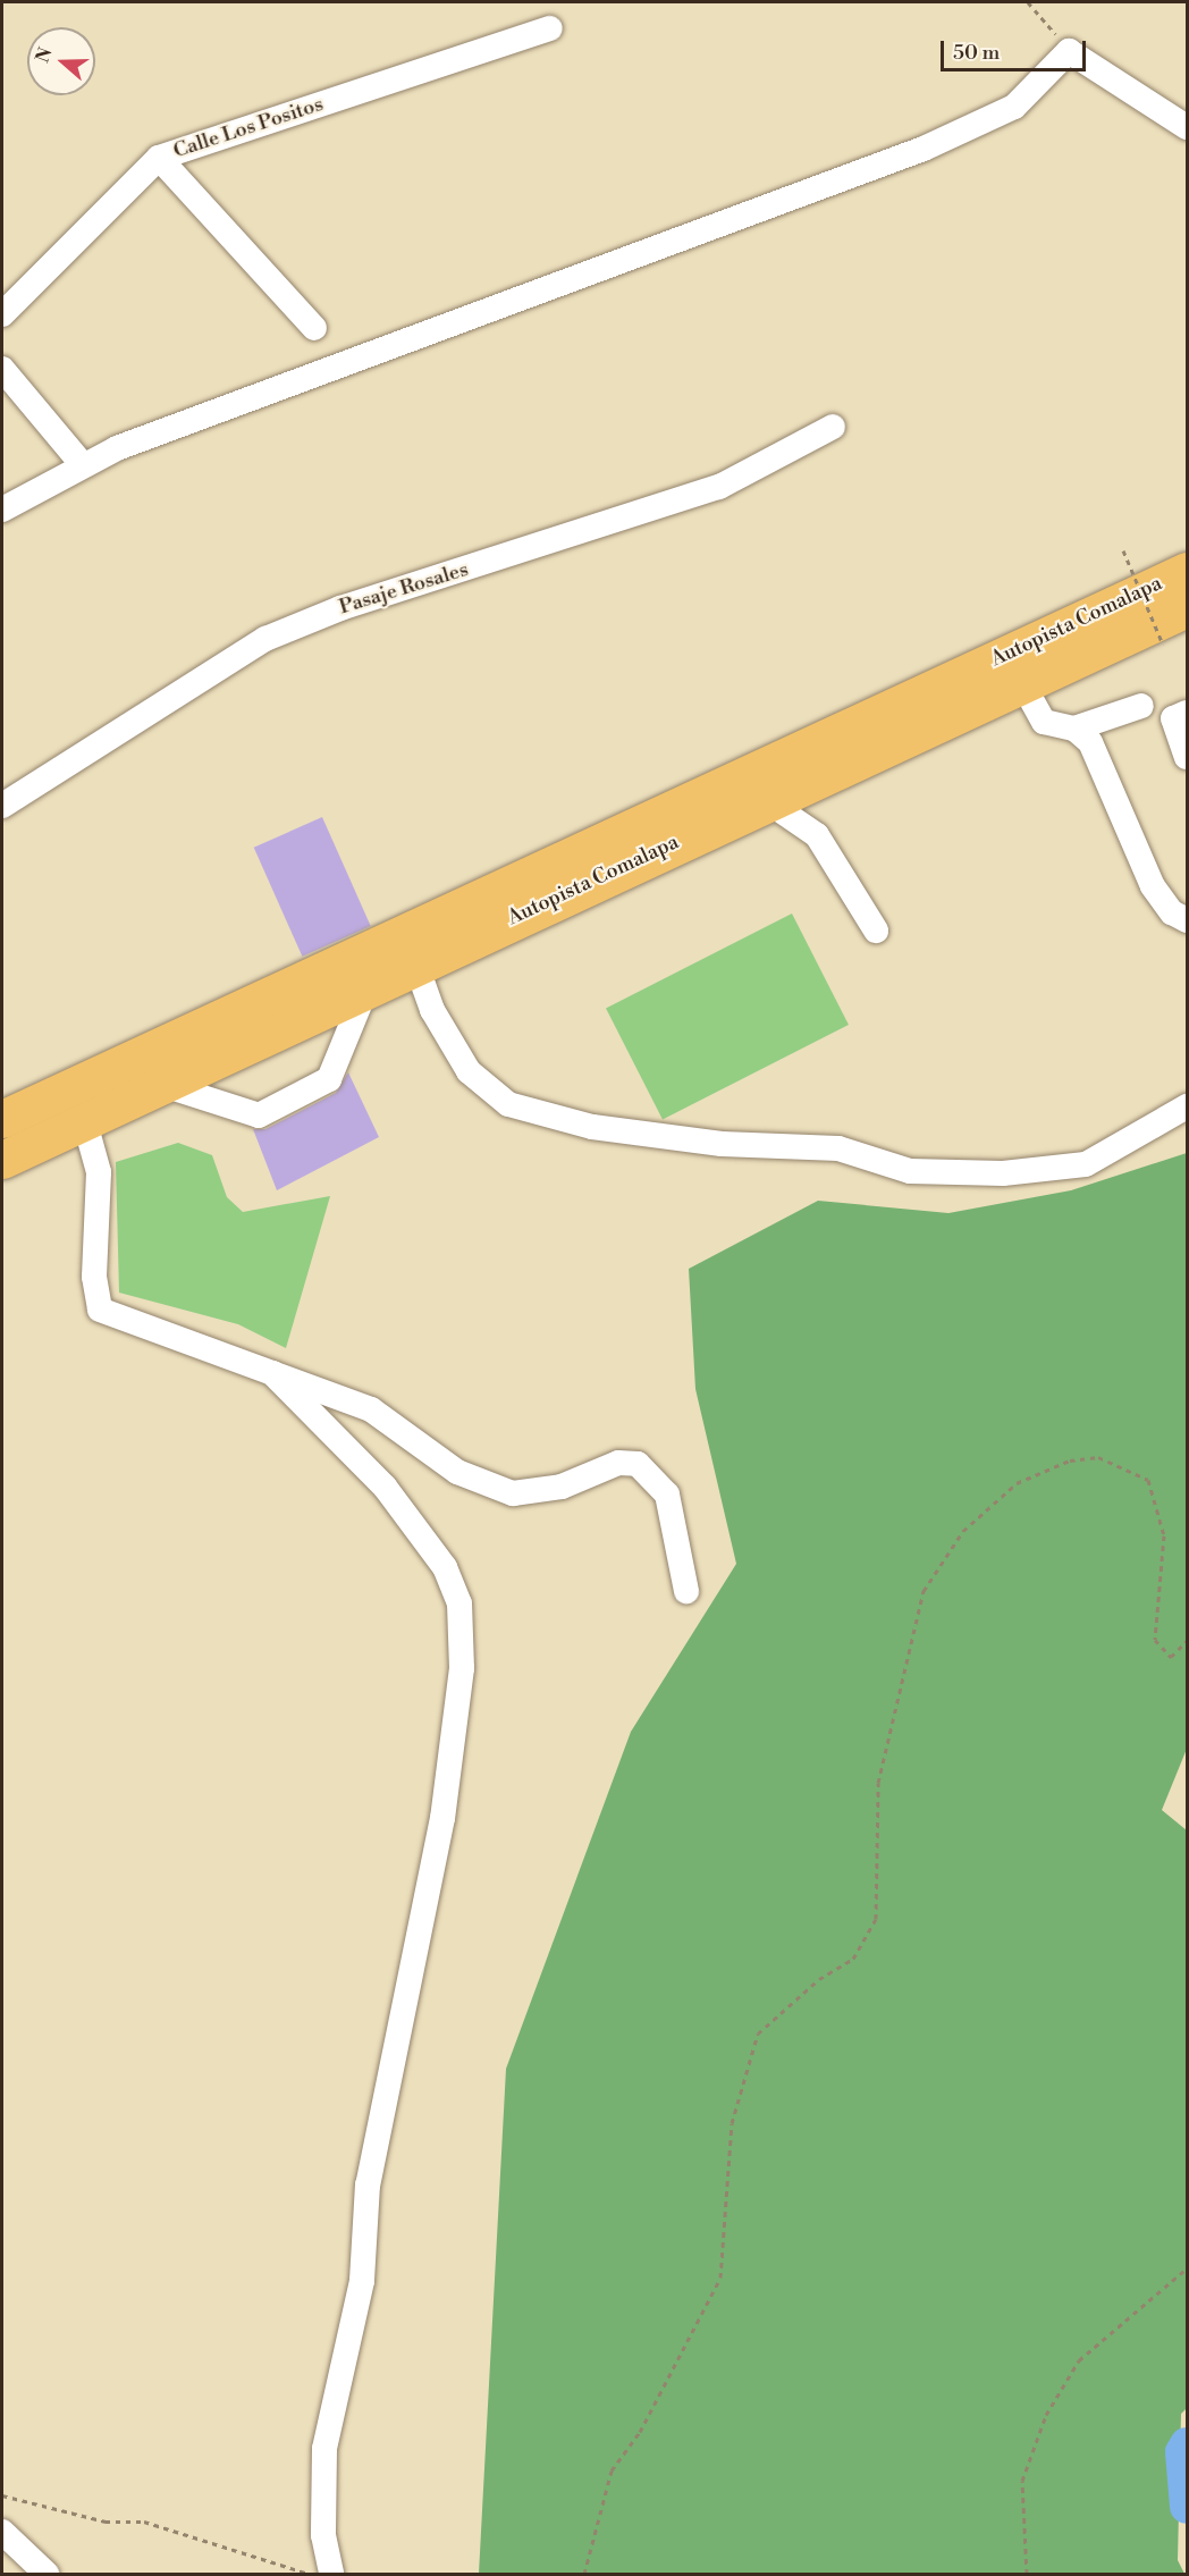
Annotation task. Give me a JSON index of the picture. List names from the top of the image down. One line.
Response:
{"streets":{"highway":["Autopista Comalapa"],"street":["Calle Los Positos","Pasaje Rosales"]},"scale_bar":"50 m","north":"left"}
